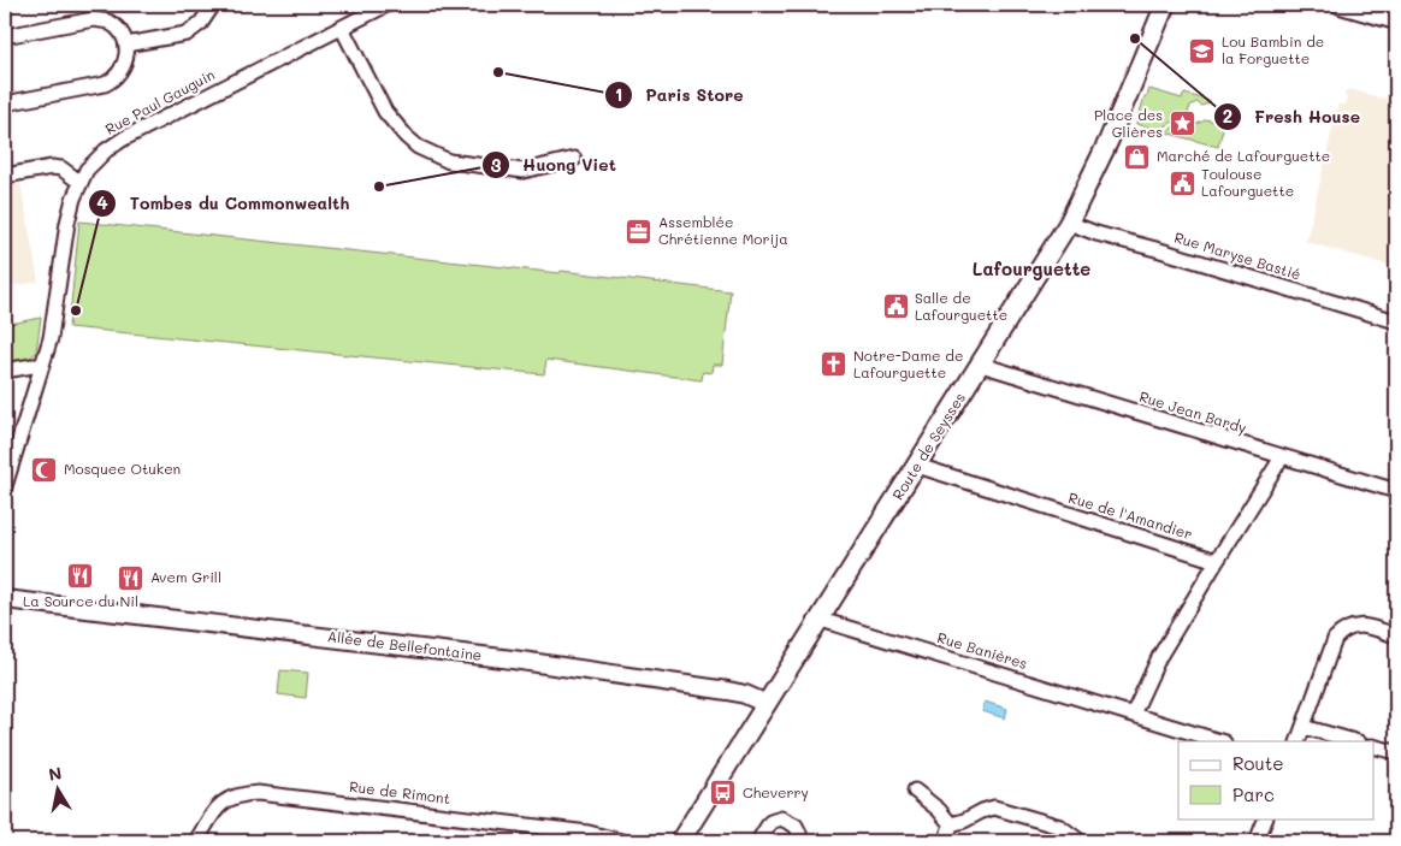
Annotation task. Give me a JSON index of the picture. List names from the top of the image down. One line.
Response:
{"streets":{"main road":["Route de Seysses"],"street":["Rue Paul Gauguin","Rue Maryse Bastié","Rue Jean Bardy","Rue de l'Amandier","Allée de Bellefontaine","Rue Banières","Rue de Rimont"]},"crossings":[["Rue Maryse Bastié","Route de Seysses"],["Rue Jean Bardy","Route de Seysses"],["Route de Seysses","Rue de l'Amandier"],["Route de Seysses","Allée de Bellefontaine"],["Route de Seysses","Rue Banières"]],"districts":["Lafourguette"],"places":{"other":["Fresh House","Paris Store","Huong Viet","Tombes du Commonwealth"],"school or university":["Lou Bambin de la Forguette"],"place":["Place des Glières"],"shop":["Marché de Lafourguette"],"public building":["Toulouse Lafourguette","Salle de Lafourguette"],"office":["Assemblée Chrétienne Morija"],"church":["Notre-Dame de Lafourguette"],"mosque":["Mosquee Otuken"],"restaurant":["La Source du Nil","Avem Grill"],"bus stop":["Cheverry"]},"legend":["Route","Parc"],"north":"top"}
